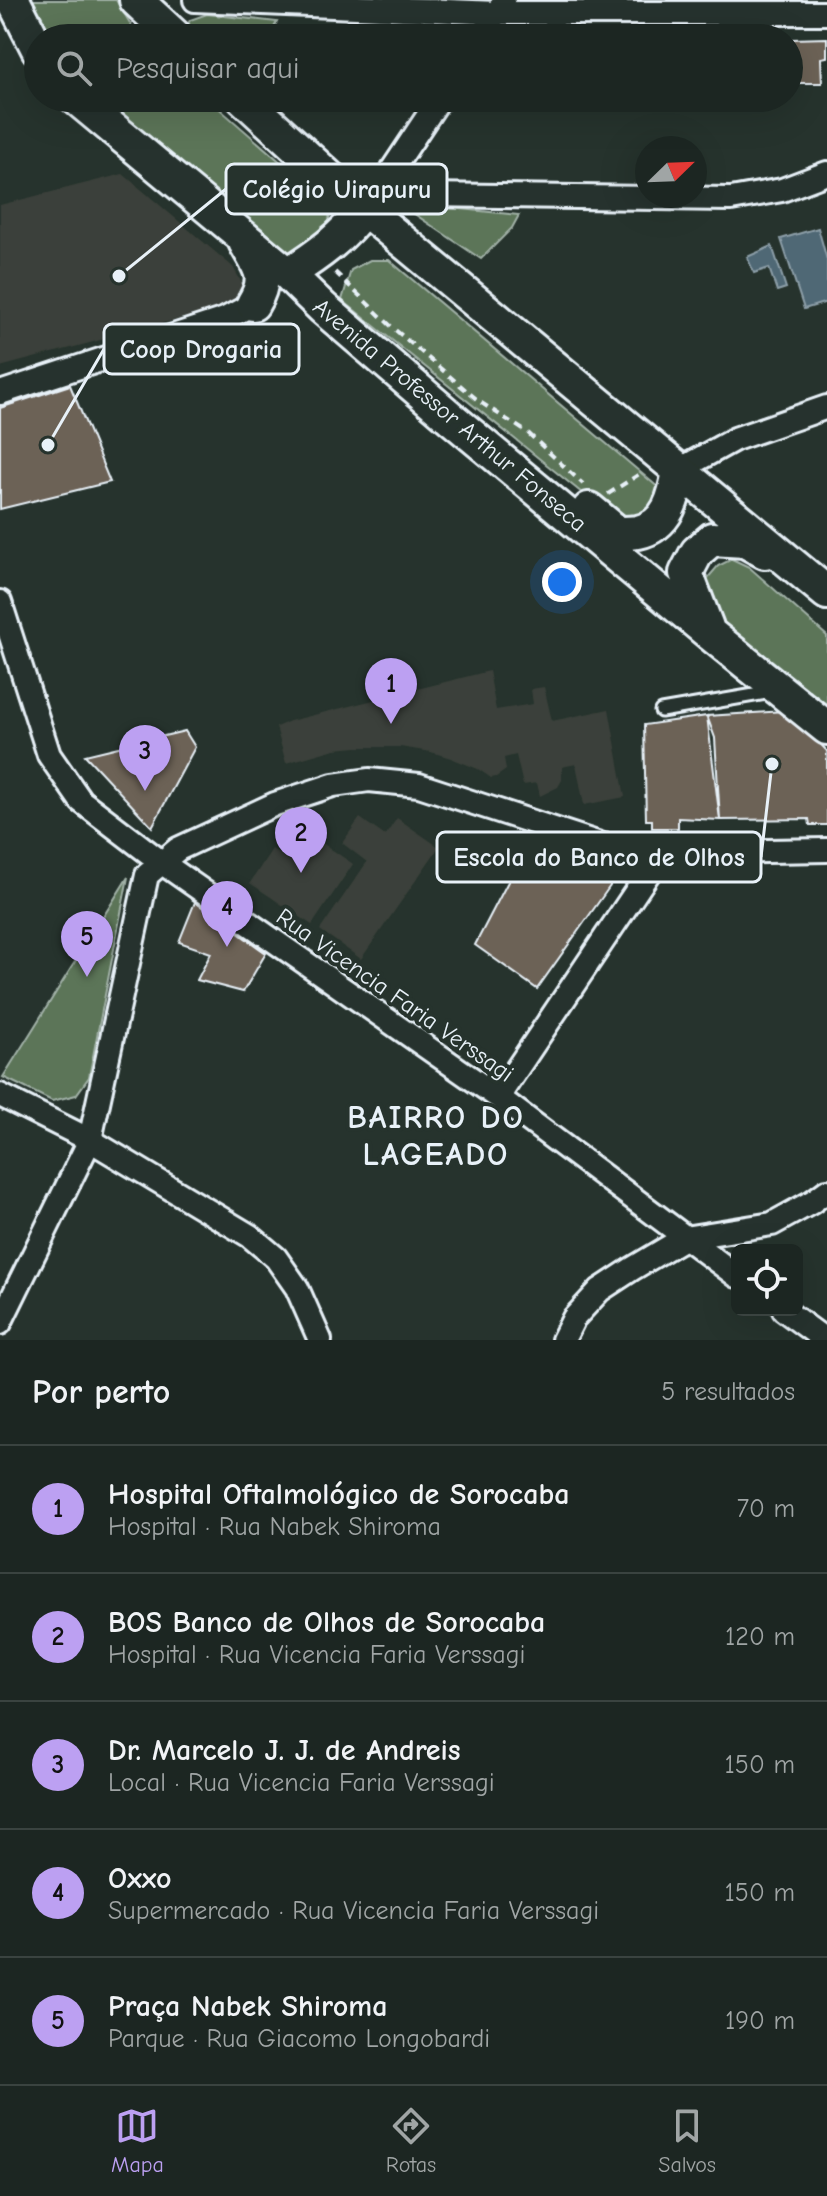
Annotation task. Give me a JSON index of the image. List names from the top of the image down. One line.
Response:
{"streets":{"street":["Avenida Professor Arthur Fonseca","Rua Vicencia Faria Verssagi"]},"districts":["BAIRRO DO LAGEADO"],"places":["Colégio Uirapuru","Coop Drogaria","Escola do Banco de Olhos"],"north":"top right","page":{"search":"Pesquisar aqui","pins":["1","3","2","4","5"],"heading":["Por perto","5 resultados"],"list":[{"mark":"1","name":"Hospital Oftalmológico de Sorocaba","note":"Hospital · Rua Nabek Shiroma","value":"70 m"},{"mark":"2","name":"BOS Banco de Olhos de Sorocaba","note":"Hospital · Rua Vicencia Faria Verssagi","value":"120 m"},{"mark":"3","name":"Dr. Marcelo J. J. de Andreis","note":"Local · Rua Vicencia Faria Verssagi","value":"150 m"},{"mark":"4","name":"Oxxo","note":"Supermercado · Rua Vicencia Faria Verssagi","value":"150 m"},{"mark":"5","name":"Praça Nabek Shiroma","note":"Parque · Rua Giacomo Longobardi","value":"190 m"}],"nav":["Mapa","Rotas","Salvos"]}}
